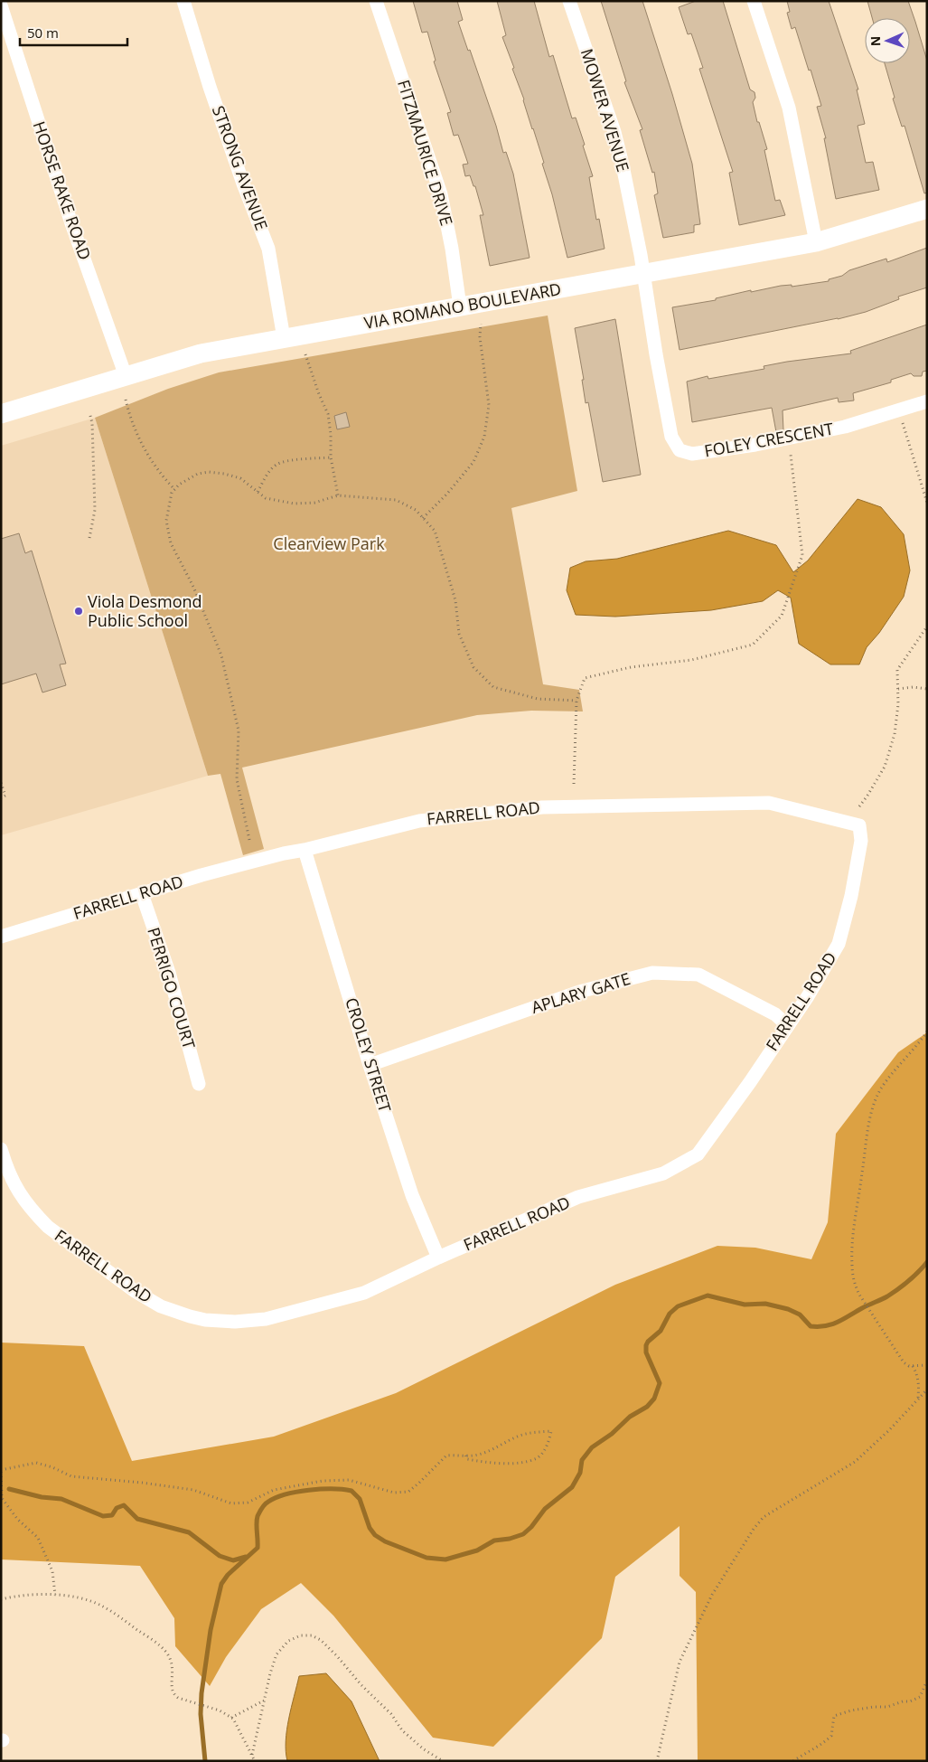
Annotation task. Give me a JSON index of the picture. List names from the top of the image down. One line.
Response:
{"streets":{"street":["MOWER AVENUE","FITZMAURICE DRIVE","STRONG AVENUE","HORSE RAKE ROAD","VIA ROMANO BOULEVARD","FOLEY CRESCENT","FARRELL ROAD","PERRIGO COURT","APLARY GATE","CROLEY STREET"]},"crossings":[["MOWER AVENUE","VIA ROMANO BOULEVARD"],["MOWER AVENUE","FOLEY CRESCENT"],["FITZMAURICE DRIVE","VIA ROMANO BOULEVARD"],["STRONG AVENUE","VIA ROMANO BOULEVARD"],["HORSE RAKE ROAD","VIA ROMANO BOULEVARD"],["VIA ROMANO BOULEVARD","FOLEY CRESCENT"],["FARRELL ROAD","PERRIGO COURT"],["FARRELL ROAD","APLARY GATE"],["FARRELL ROAD","CROLEY STREET"],["APLARY GATE","CROLEY STREET"]],"parks":["Clearview Park"],"places":["Viola Desmond Public School"],"scale_bar":"50 m","north":"left"}
